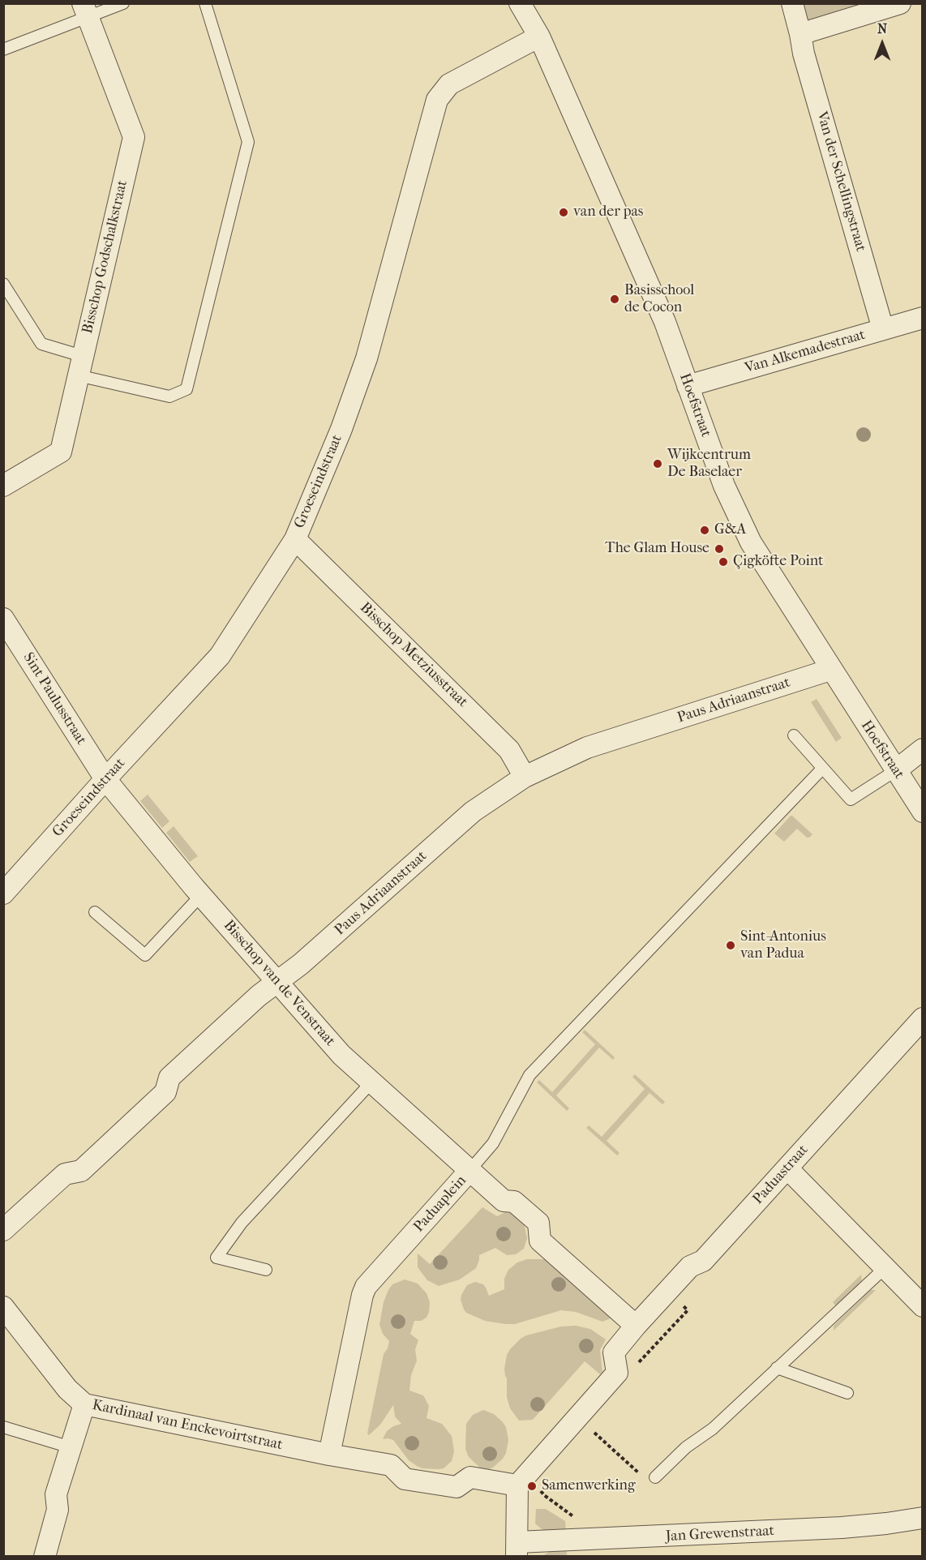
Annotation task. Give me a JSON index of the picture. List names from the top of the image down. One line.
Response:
{"streets":{"street":["Van der Schellingstraat","Bisschop Godschalkstraat","Van Alkemadestraat","Hoefstraat","Groeseindstraat","Bisschop Metziusstraat","Sint Paulusstraat","Paus Adriaanstraat","Bisschop van de Venstraat","Paduastraat","Paduaplein","Kardinaal van Enckevoirtstraat","Jan Grewenstraat"]},"crossings":[["Van der Schellingstraat","Van Alkemadestraat"],["Van Alkemadestraat","Hoefstraat"],["Hoefstraat","Groeseindstraat"],["Hoefstraat","Paus Adriaanstraat"],["Groeseindstraat","Bisschop Metziusstraat"],["Groeseindstraat","Sint Paulusstraat"],["Groeseindstraat","Bisschop van de Venstraat"],["Bisschop Metziusstraat","Paus Adriaanstraat"],["Sint Paulusstraat","Bisschop van de Venstraat"],["Paus Adriaanstraat","Bisschop van de Venstraat"],["Bisschop van de Venstraat","Paduaplein"],["Paduastraat","Paduaplein"],["Paduaplein","Kardinaal van Enckevoirtstraat"]],"places":["van der pas","Basisschool de Cocon","Wijkcentrum De Baselaer","G&A","The Glam House","Çigköfte Point","Sint-Antonius van Padua","Samenwerking"],"north":"top"}
